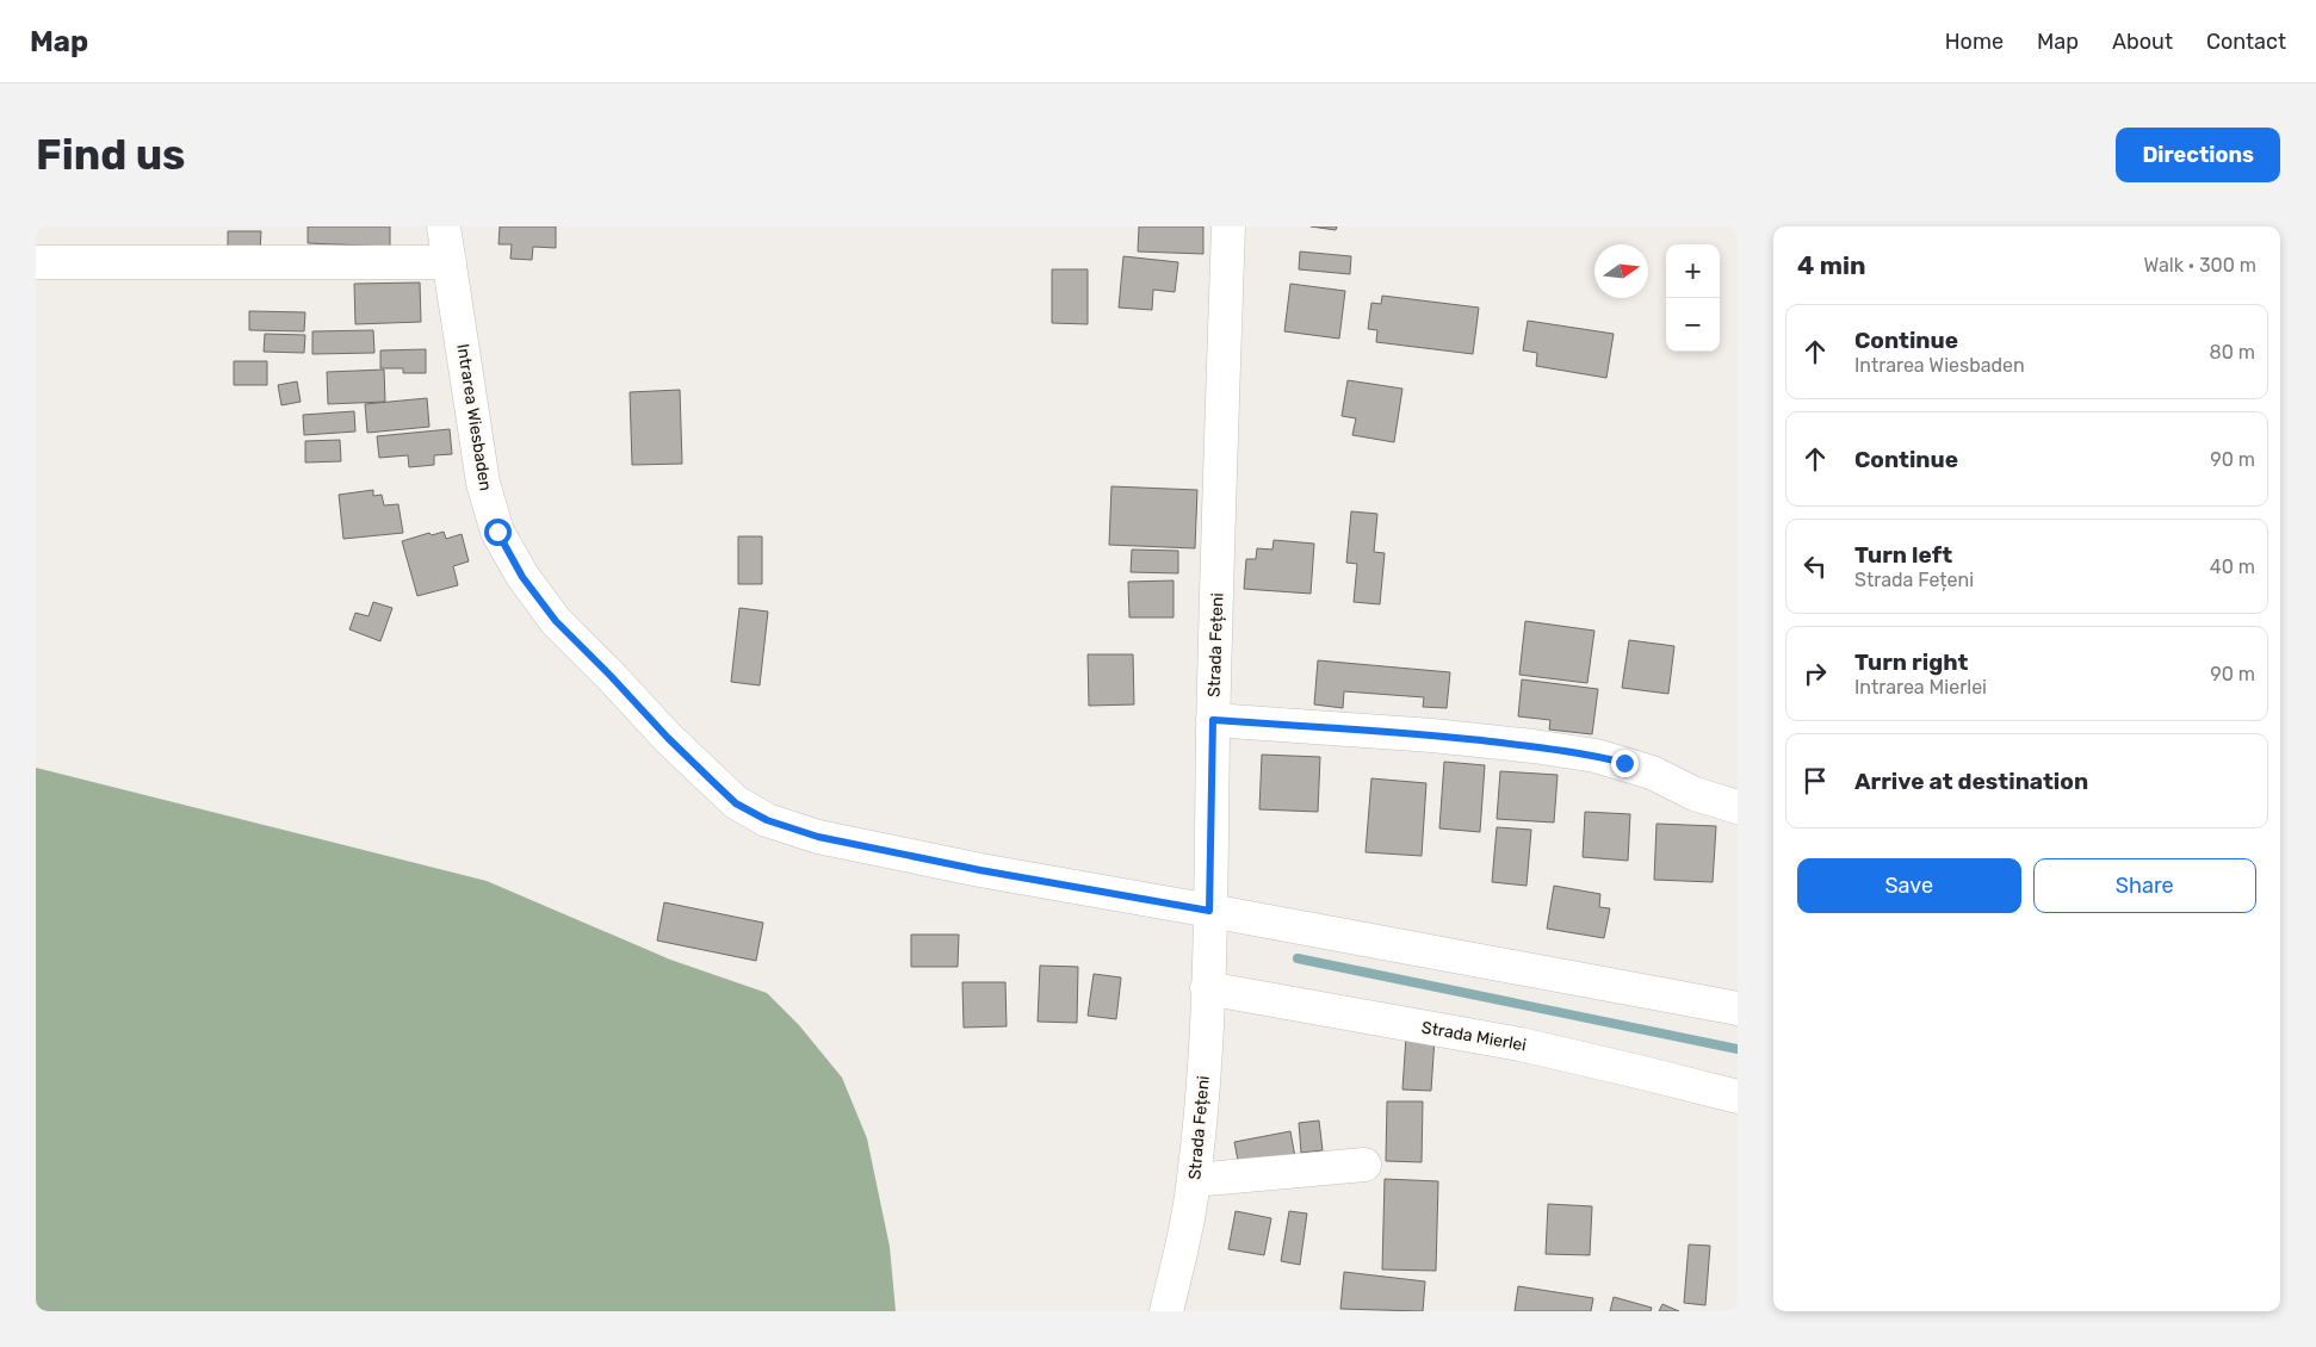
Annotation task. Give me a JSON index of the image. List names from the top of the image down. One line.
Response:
{"streets":{"street":["Intrarea Wiesbaden","Strada Fețeni","Strada Mierlei"]},"crossings":[["Intrarea Wiesbaden","Strada Fețeni"],["Strada Fețeni","Strada Mierlei"]],"north":"right","page":{"header":"Map","nav":["Home","Map","About","Contact"],"buttons":["Directions",["Save","Share"]],"title":"Find us","heading":["4 min","Walk · 300 m"],"map_buttons":["+","−"],"list":[["Continue","Intrarea Wiesbaden","80 m"],["Continue","90 m"],["Turn left","Strada Fețeni","40 m"],["Turn right","Intrarea Mierlei","90 m"],"Arrive at destination"]}}
